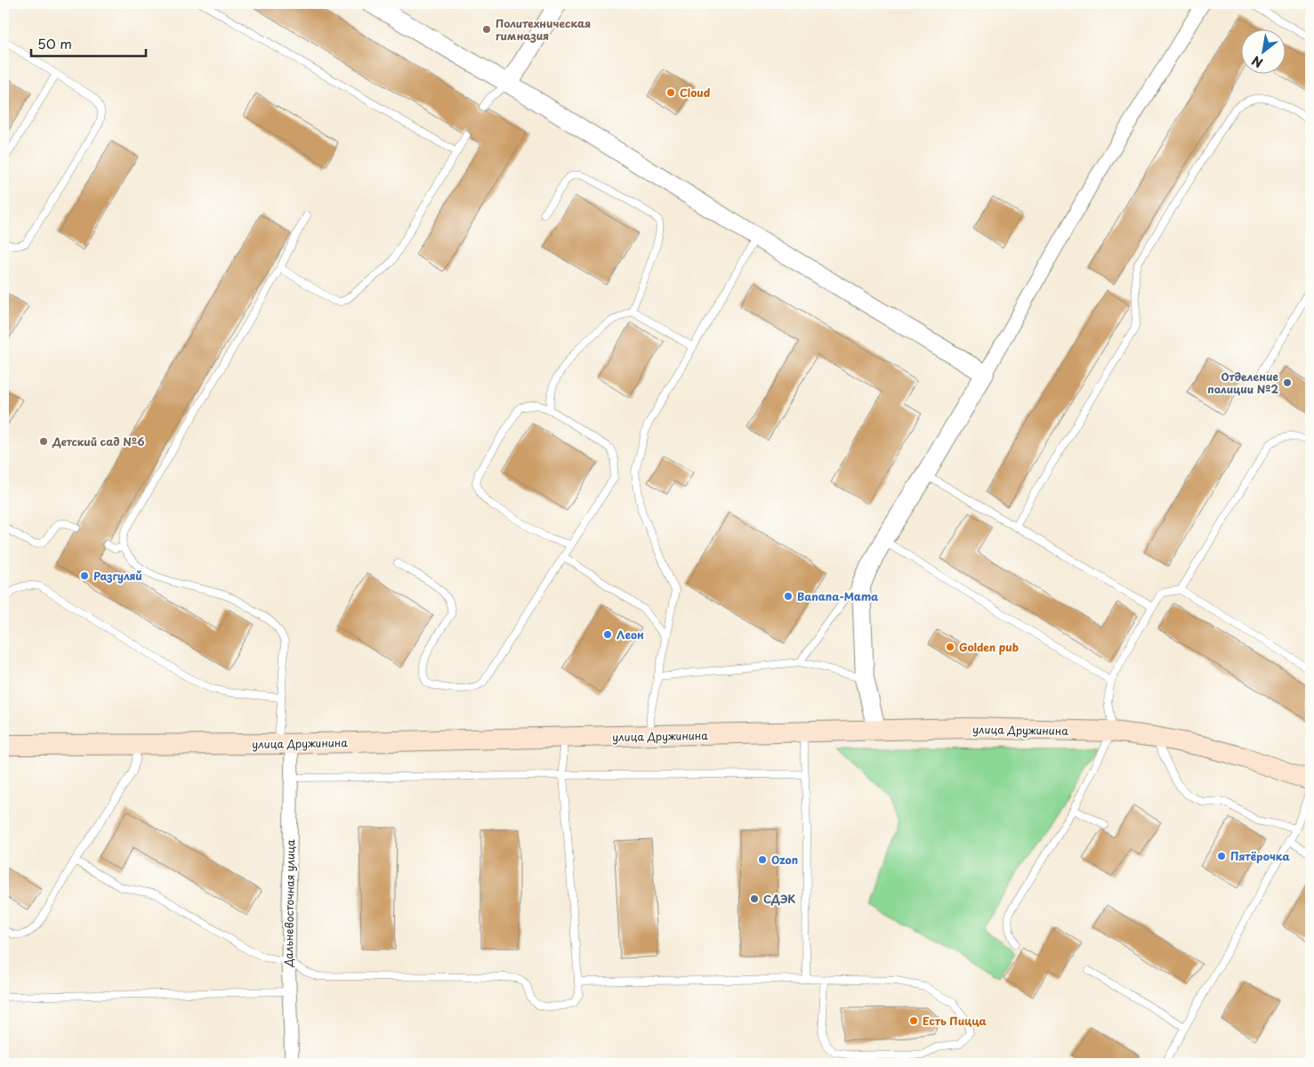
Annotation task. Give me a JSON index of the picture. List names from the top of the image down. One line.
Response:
{"streets":{"main road":["улица Дружинина"],"street":["Дальневосточная улица"]},"crossings":[["улица Дружинина","Дальневосточная улица"]],"places":["Политехническая гимназия","Cloud","Отделение полиции №2","Детский сад №6","Разгуляй","Banana-Mama","Леон","Golden pub","Пятёрочка","Ozon","СДЭК","Есть Пицца"],"scale_bar":"50 m","north":"bottom left"}
